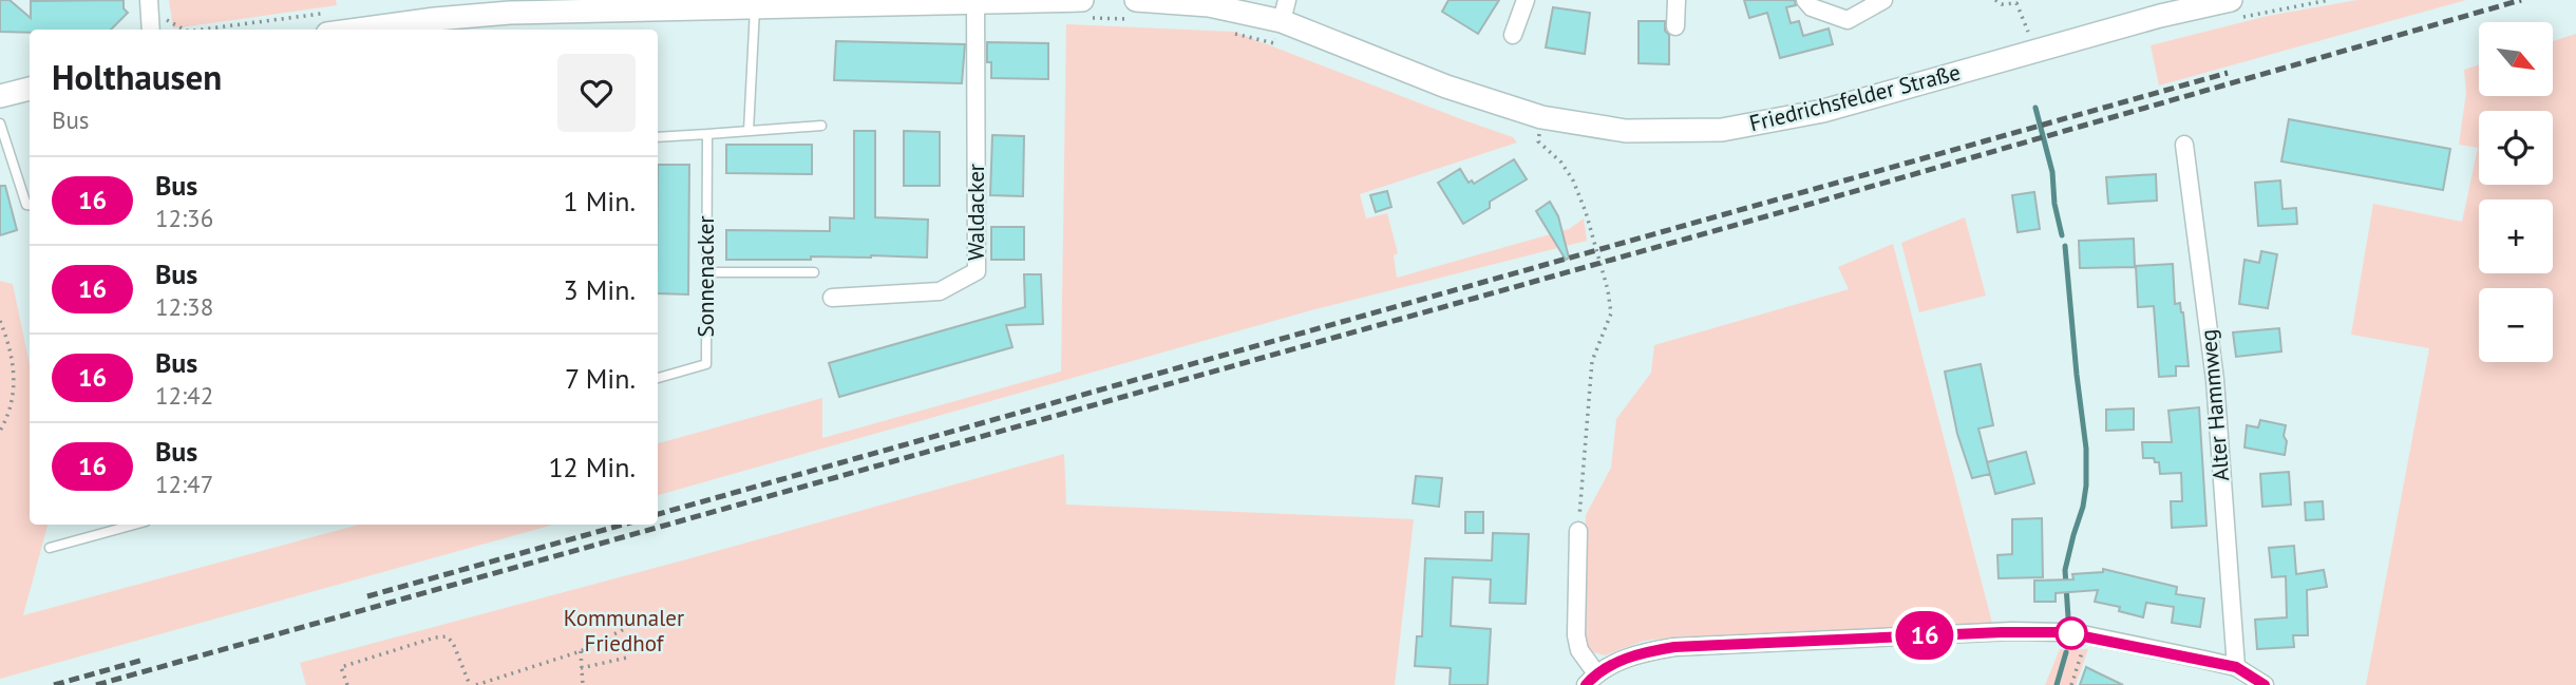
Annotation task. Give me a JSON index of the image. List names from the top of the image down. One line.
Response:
{"streets":{"main road":["Friedrichsfelder Straße"],"street":["Waldacker","Alter Hammweg"],"lane":["Sonnenacker"]},"parks":["Kommunaler Friedhof"],"lines":["bus line 16"],"north":"bottom right","page":{"on_map":"16","map_buttons":["+","−"],"heading":["Holthausen","Bus"],"list":[{"mark":"16","name":"Bus","note":"12:36","value":"1 Min."},{"mark":"16","name":"Bus","note":"12:38","value":"3 Min."},{"mark":"16","name":"Bus","note":"12:42","value":"7 Min."},{"mark":"16","name":"Bus","note":"12:47","value":"12 Min."}]}}
